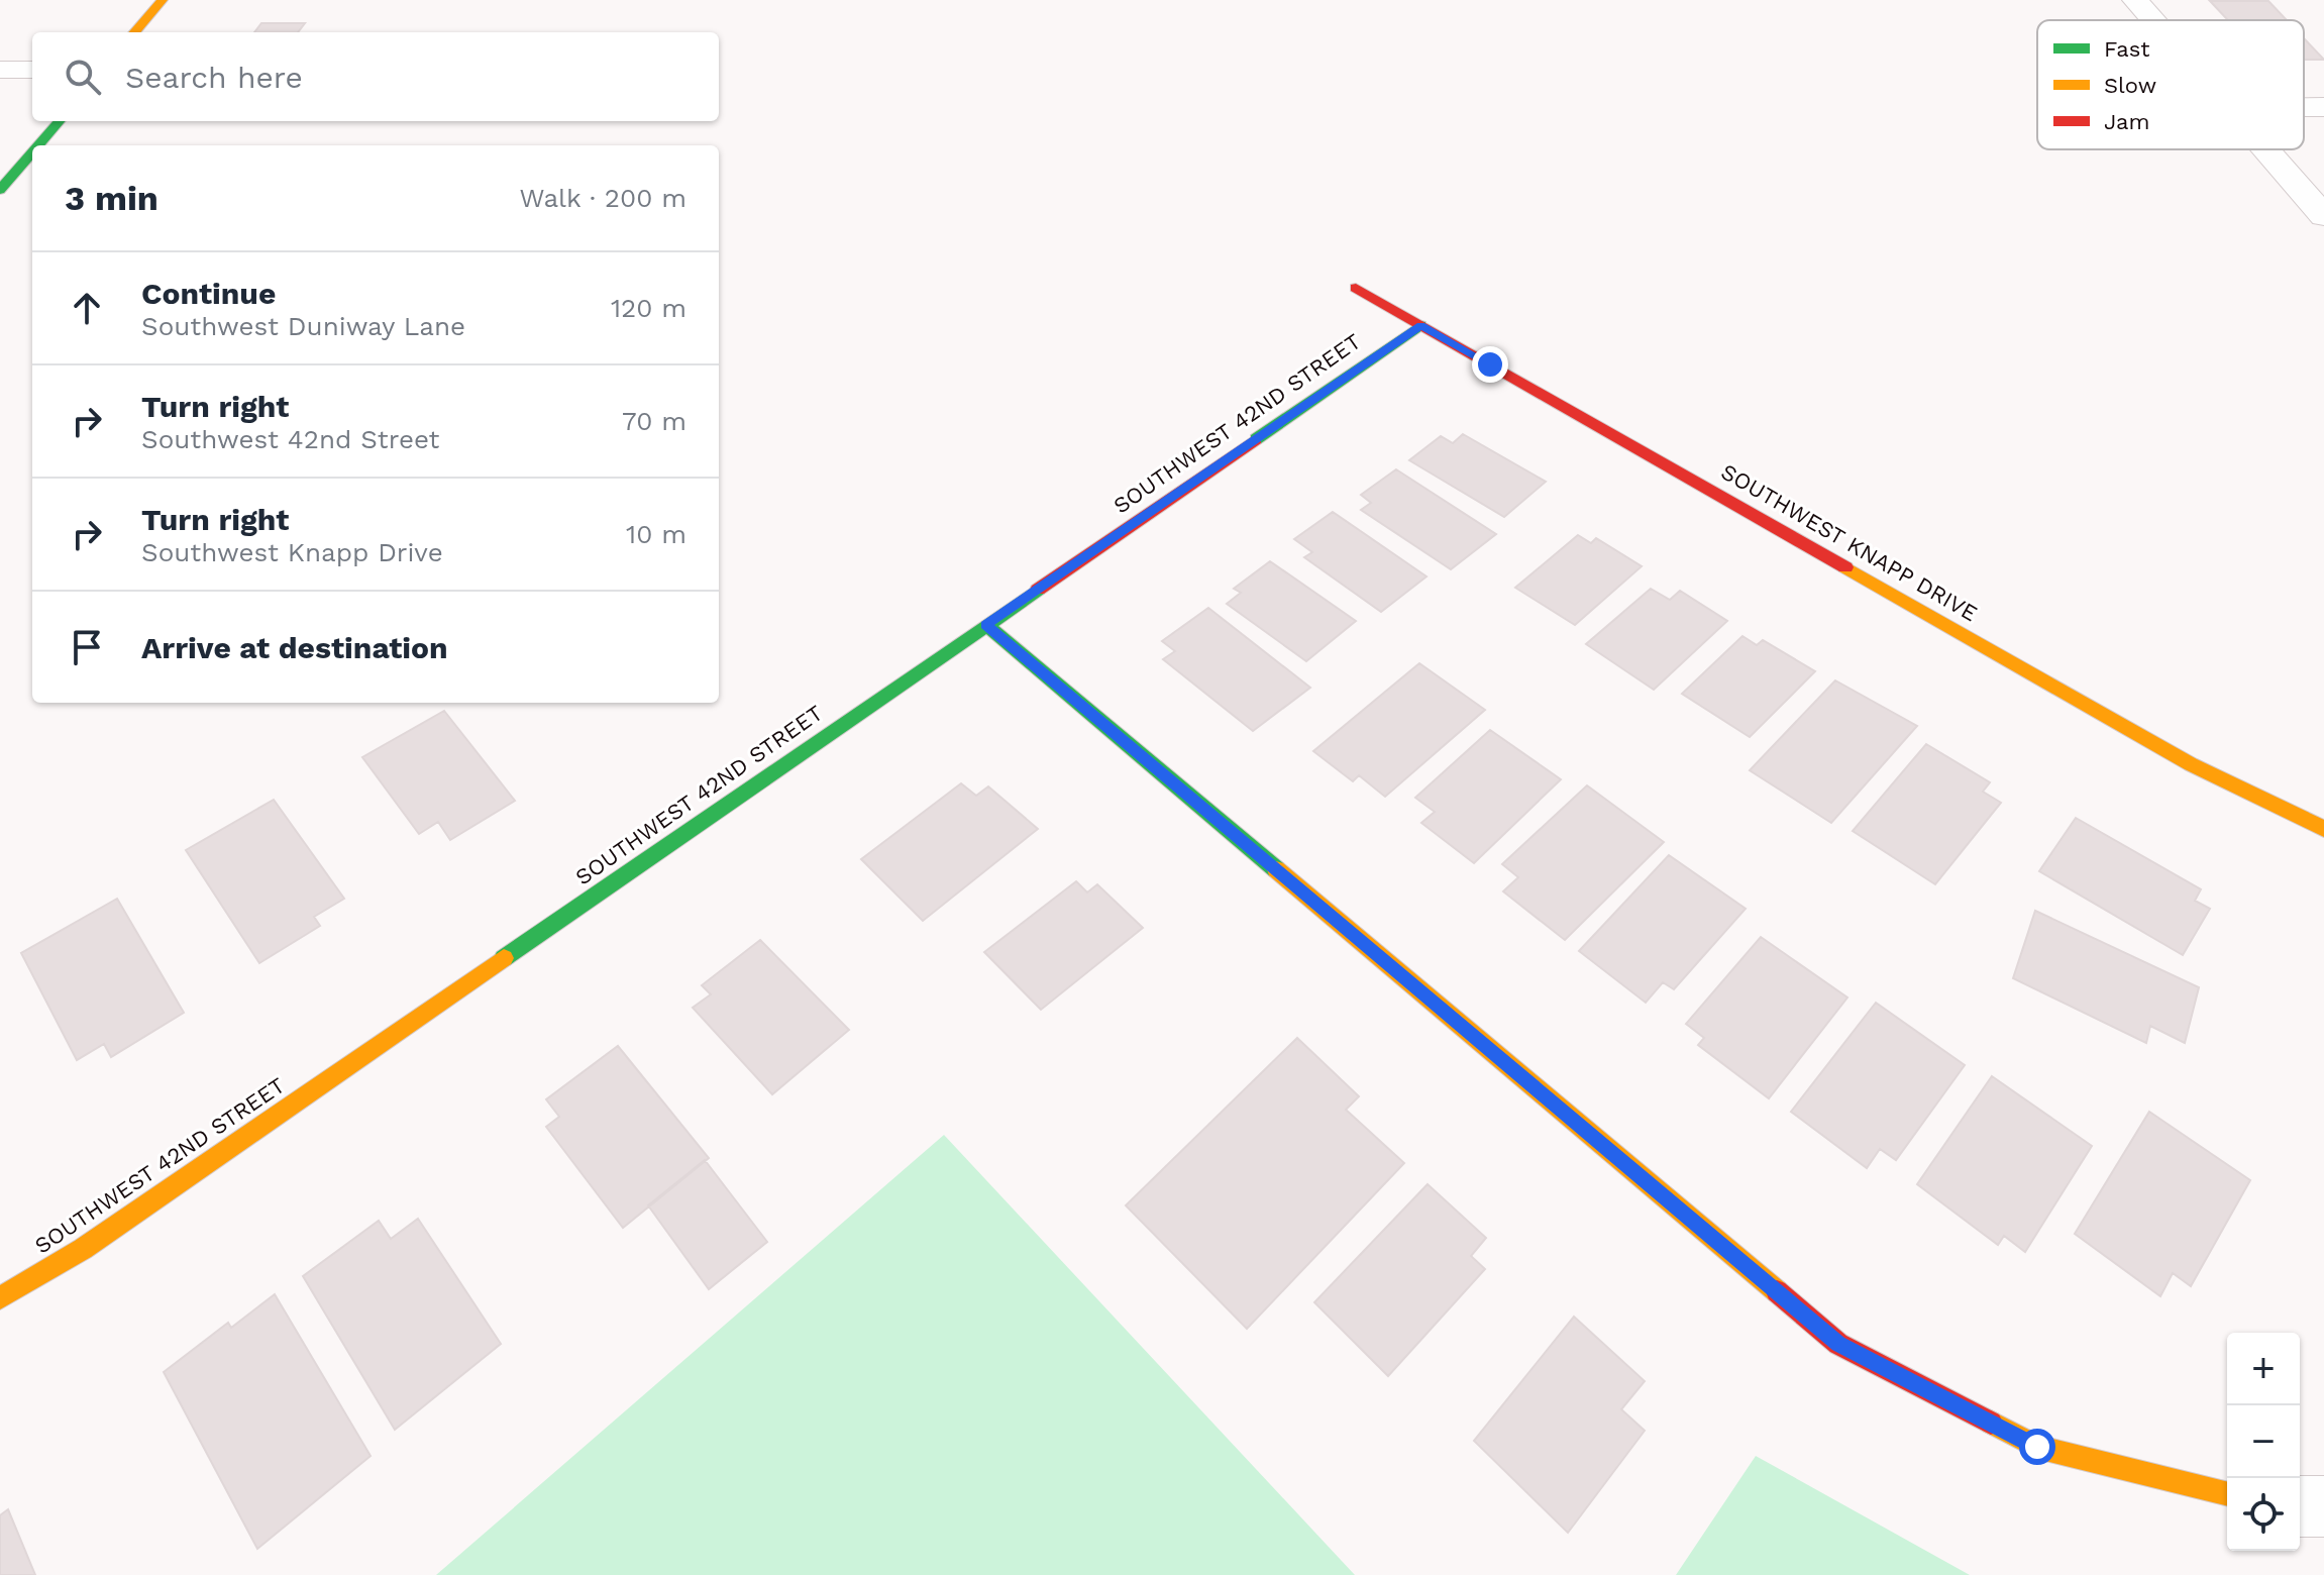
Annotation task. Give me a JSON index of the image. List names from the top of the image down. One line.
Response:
{"streets":{"street":["SOUTHWEST 42ND STREET","SOUTHWEST KNAPP DRIVE"]},"crossings":[["SOUTHWEST 42ND STREET","SOUTHWEST KNAPP DRIVE"]],"legend":["Fast","Slow","Jam"],"page":{"search":"Search here","heading":["3 min","Walk · 200 m"],"list":[["Continue","Southwest Duniway Lane","120 m"],["Turn right","Southwest 42nd Street","70 m"],["Turn right","Southwest Knapp Drive","10 m"],"Arrive at destination"],"map_buttons":["+","−"]}}
